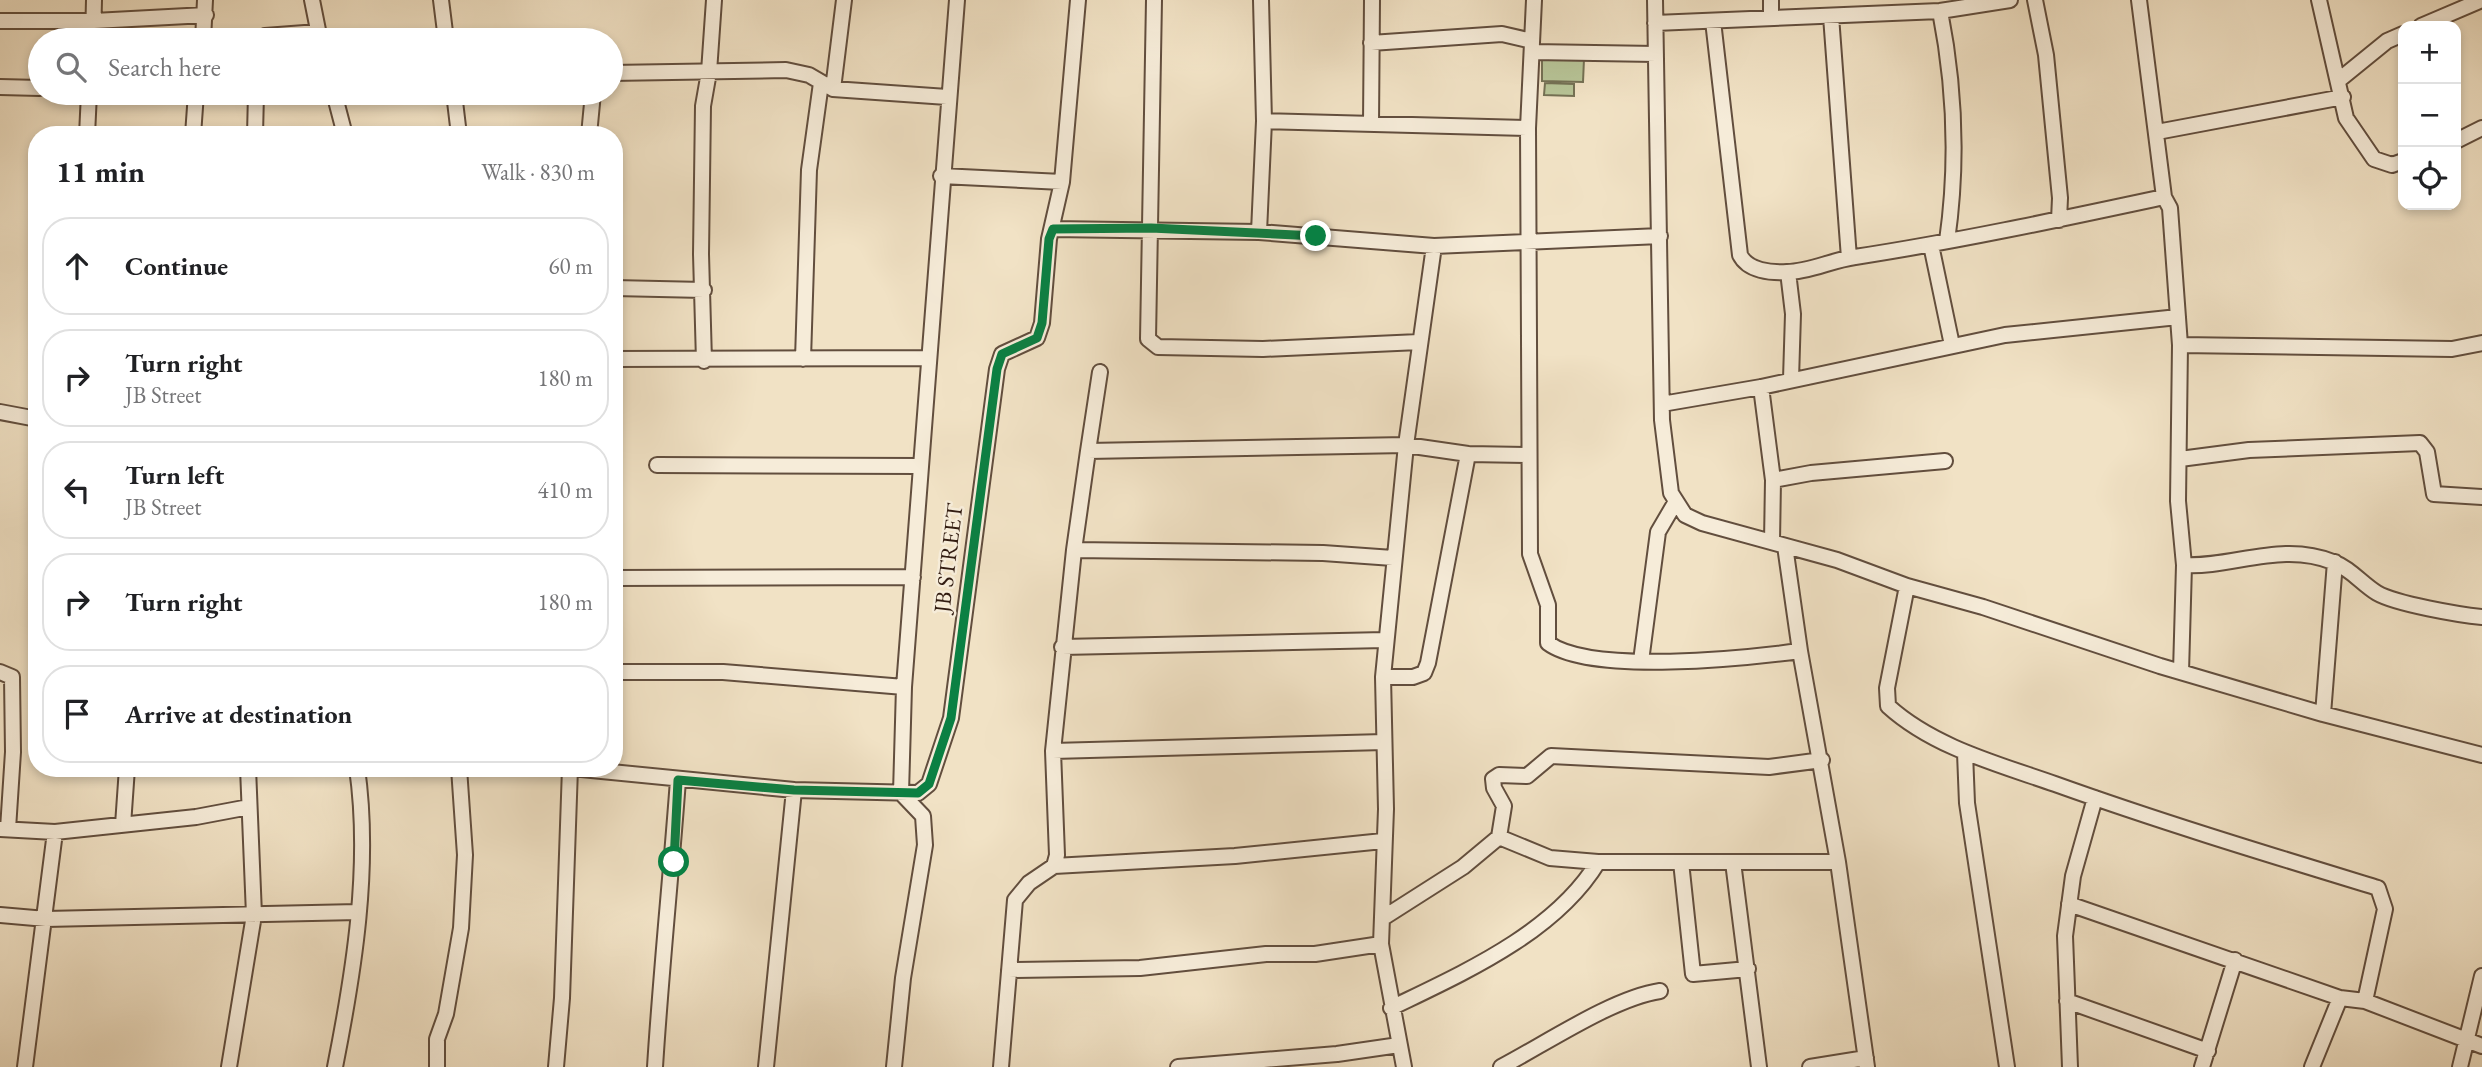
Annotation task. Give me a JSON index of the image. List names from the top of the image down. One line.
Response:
{"streets":{"street":["JB STREET"]},"page":{"map_buttons":["+","−"],"search":"Search here","heading":["11 min","Walk · 830 m"],"list":[["Continue","60 m"],["Turn right","JB Street","180 m"],["Turn left","JB Street","410 m"],["Turn right","180 m"],"Arrive at destination"]}}
